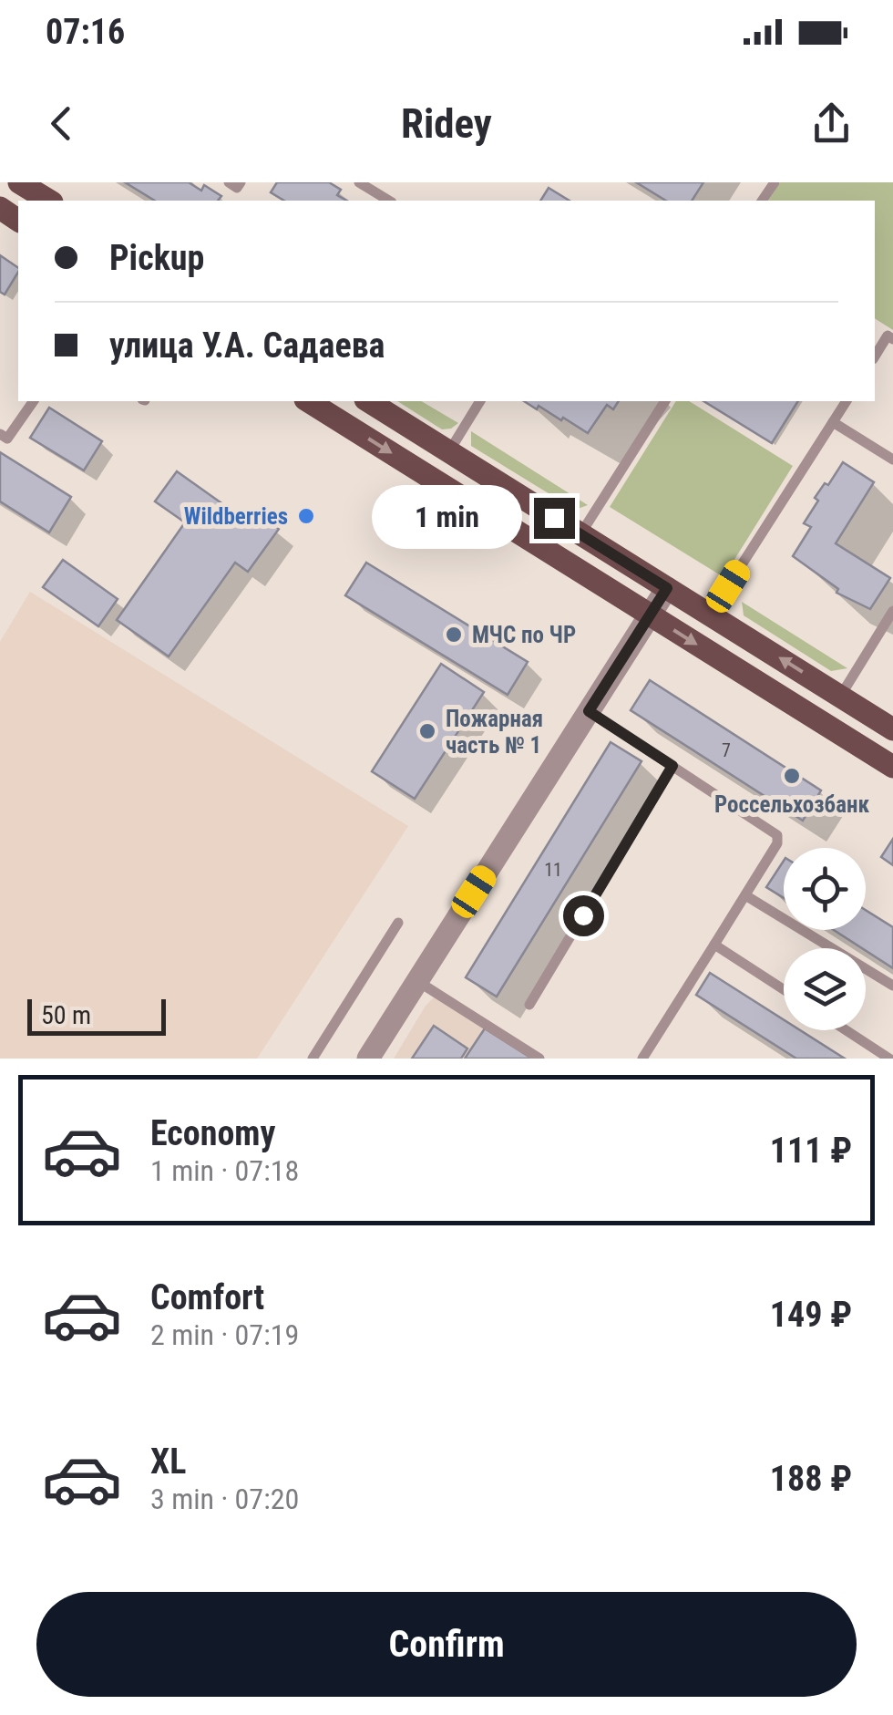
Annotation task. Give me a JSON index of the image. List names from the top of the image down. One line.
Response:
{"places":["Wildberries","МЧС по ЧР","Пожарная часть № 1","Россельхозбанк"],"house_numbers":["7","11"],"scale_bar":"50 m","page":{"status":"07:16","header":"Ridey","banner":["Pickup","улица У.А. Садаева"],"bubble":"1 min","scale":"50 m","list":[{"name":"Economy","note":"1 min · 07:18","value":"111 ₽"},{"name":"Comfort","note":"2 min · 07:19","value":"149 ₽"},{"name":"XL","note":"3 min · 07:20","value":"188 ₽"}],"buttons":"Confirm"}}
